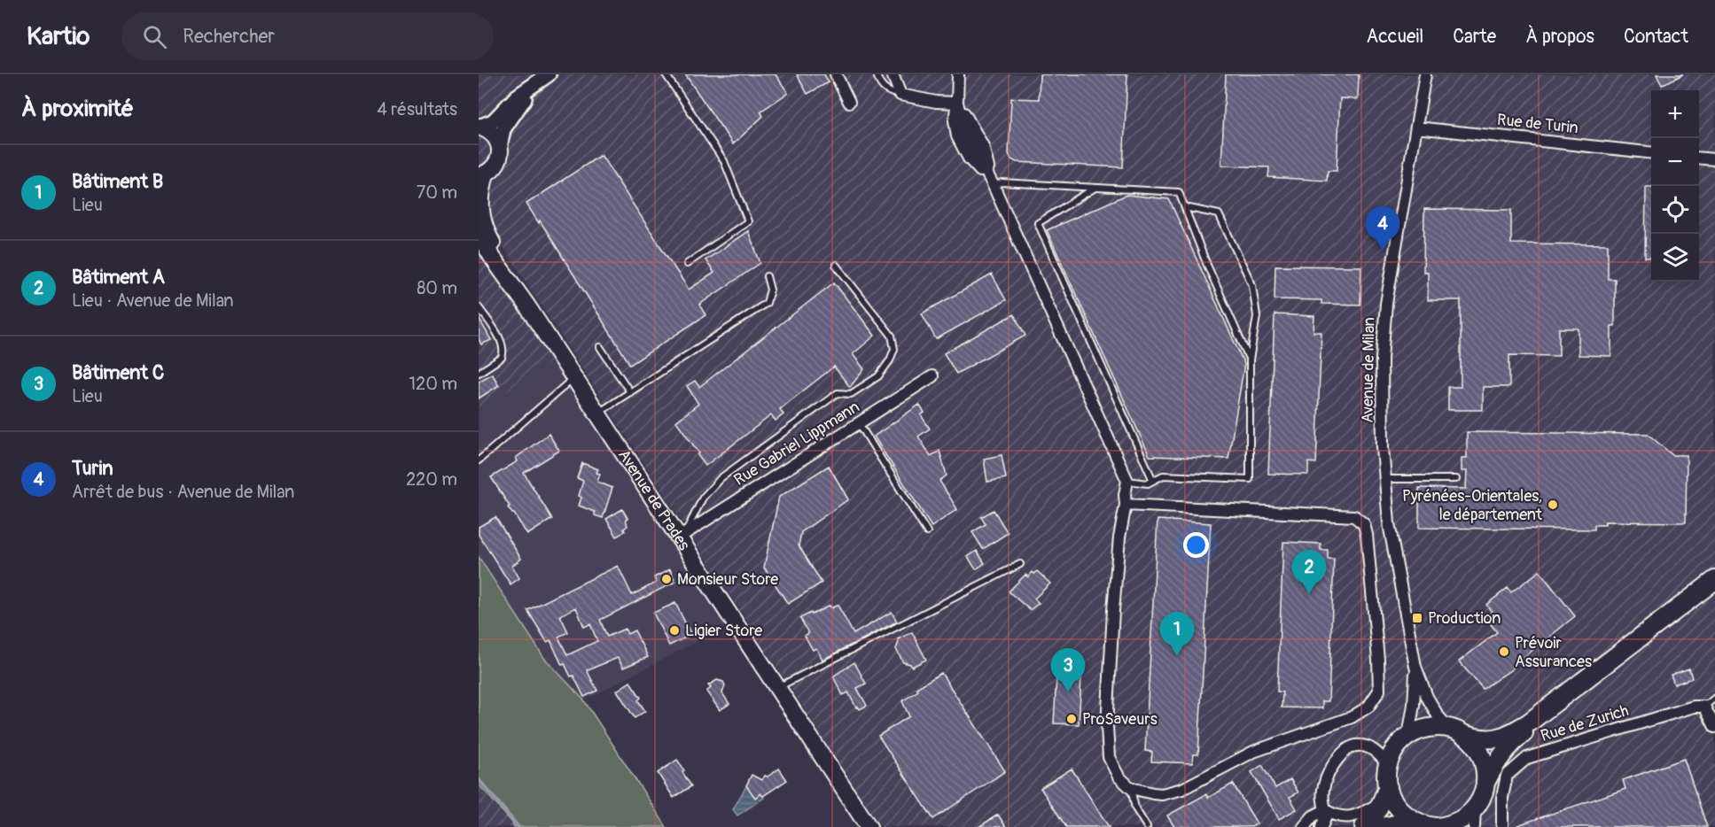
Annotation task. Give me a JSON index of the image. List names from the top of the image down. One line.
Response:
{"streets":{"main road":["Avenue de Prades"],"street":["Rue de Turin","Avenue de Milan","Rue Gabriel Lippmann","Rue de Zurich"]},"crossings":[["Rue de Turin","Avenue de Milan"],["Rue Gabriel Lippmann","Avenue de Prades"]],"places":{"other":["Pyrénées-Orientales, le département","Monsieur Store","Ligier Store","Prévoir Assurances","ProSaveurs"],"transit":["Production"]},"page":{"header":"Kartio","search":"Rechercher","nav":["Accueil","Carte","À propos","Contact"],"heading":["À proximité","4 résultats"],"map_buttons":["+","−"],"list":[{"mark":"1","name":"Bâtiment B","note":"Lieu","value":"70 m"},{"mark":"2","name":"Bâtiment A","note":"Lieu · Avenue de Milan","value":"80 m"},{"mark":"3","name":"Bâtiment C","note":"Lieu","value":"120 m"},{"mark":"4","name":"Turin","note":"Arrêt de bus · Avenue de Milan","value":"220 m"}],"pins":["4","2","1","3"]}}
